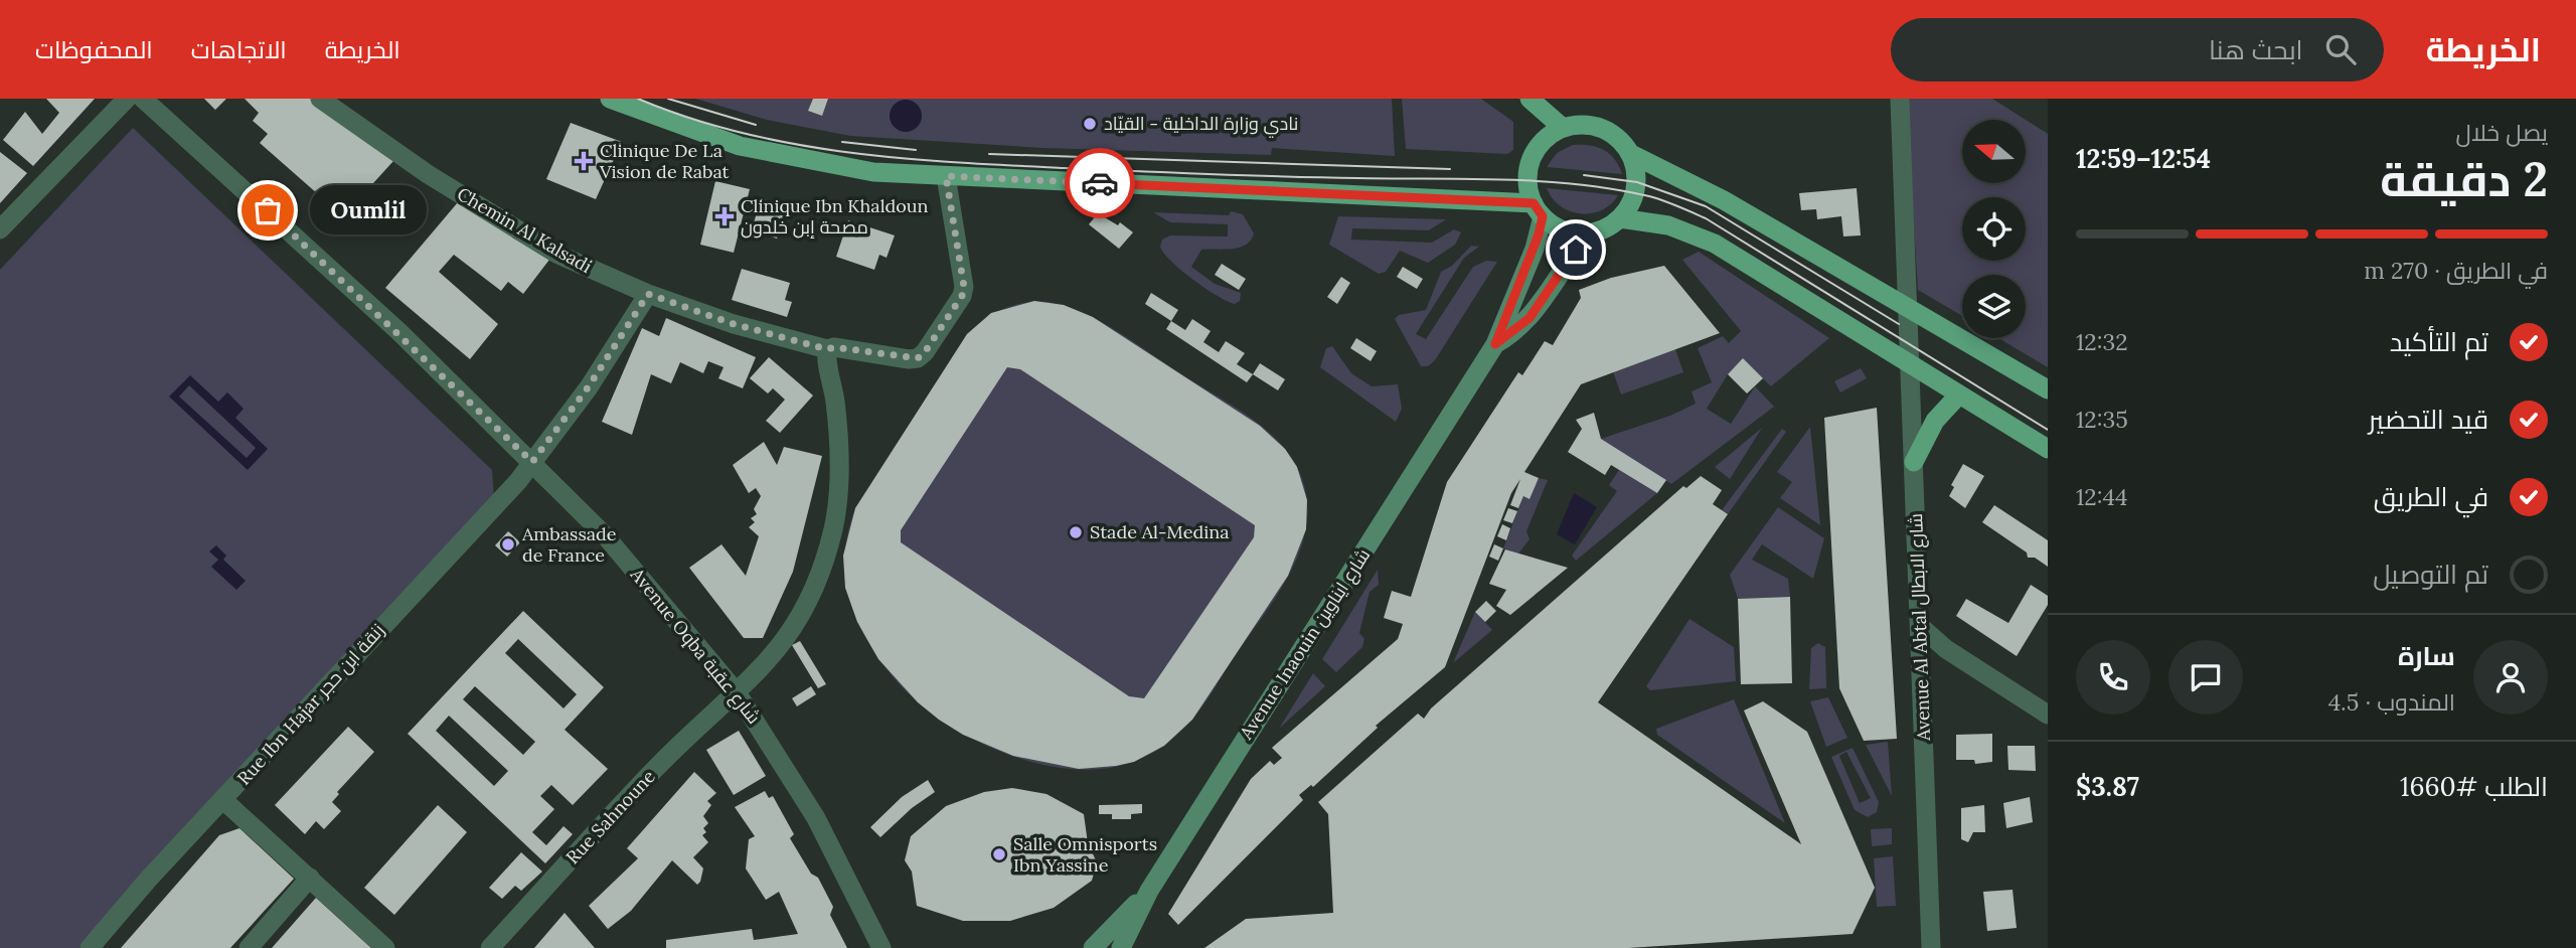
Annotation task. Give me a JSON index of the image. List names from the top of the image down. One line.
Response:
{"streets":{"main road":["Avenue Inaouin شارع ايناوين"],"street":["Chemin Al Kalsadi","Avenue Al Abtal شارع الابطال","Avenue Oqba شارع عقبة","Rue Ibn Hajar زنقة ابن حجر","Rue Sahnoune"]},"crossings":[["Chemin Al Kalsadi","Rue Ibn Hajar زنقة ابن حجر"],["Chemin Al Kalsadi","Rue Sahnoune"],["Avenue Oqba شارع عقبة","Rue Ibn Hajar زنقة ابن حجر"],["Avenue Oqba شارع عقبة","Rue Sahnoune"]],"places":{"other":["نادي وزارة الداخلية - القيّاد","Oumlil","Stade Al-Medina","Ambassade de France","Salle Omnisports Ibn Yassine"],"health":["Clinique De La Vision de Rabat","Clinique Ibn Khaldoun مصحة إبن خلدون"]},"north":"left","page":{"header":"الخريطة","search":"ابحث هنا","nav":["الخريطة","الاتجاهات","المحفوظات"],"heading":["2 دقيقة","يصل خلال","12:54–12:59"],"panel":["سارة","المندوب · 4.5","الطلب #1660","$3.87"],"bubble":"Oumlil","bar":"في الطريق · 270 m","list":[["تم التأكيد","12:32"],["قيد التحضير","12:35"],["في الطريق","12:44"],"تم التوصيل"]}}
